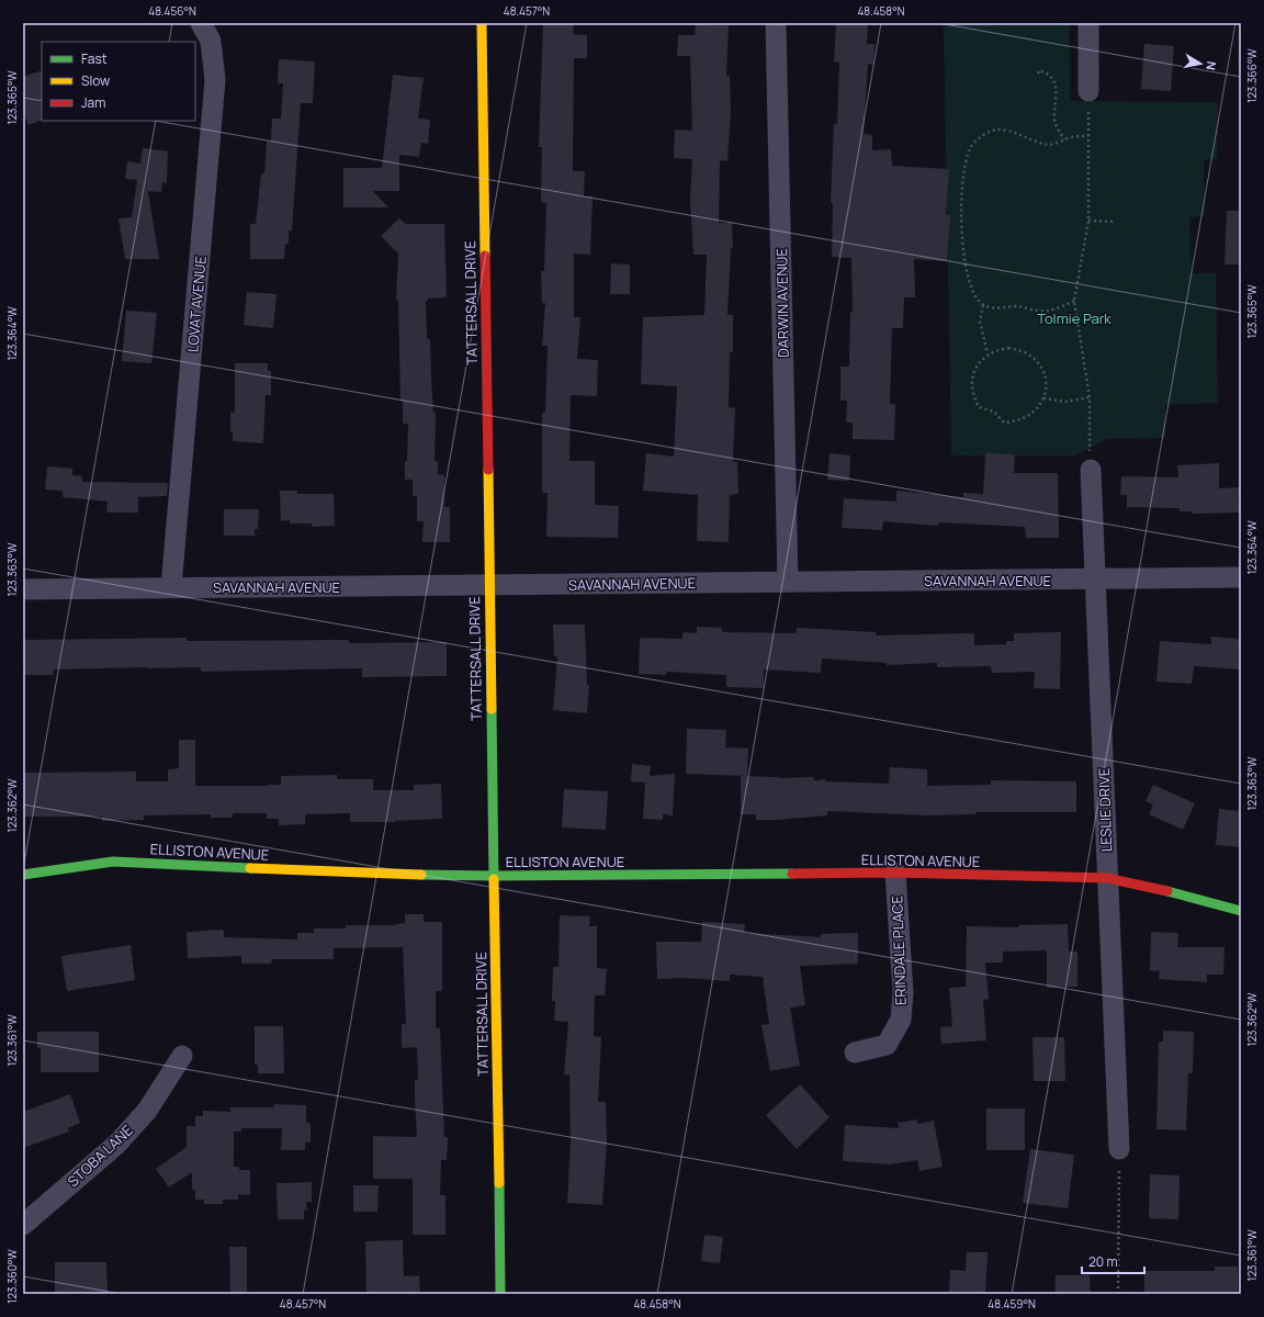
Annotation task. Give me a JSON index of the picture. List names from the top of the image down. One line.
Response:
{"streets":{"main road":["TATTERSALL DRIVE","ELLISTON AVENUE"],"street":["DARWIN AVENUE","LOVAT AVENUE","SAVANNAH AVENUE","LESLIE DRIVE","ERINDALE PLACE","STOBA LANE"]},"crossings":[["TATTERSALL DRIVE","SAVANNAH AVENUE"],["TATTERSALL DRIVE","ELLISTON AVENUE"],["DARWIN AVENUE","SAVANNAH AVENUE"],["LOVAT AVENUE","SAVANNAH AVENUE"],["SAVANNAH AVENUE","LESLIE DRIVE"],["LESLIE DRIVE","ELLISTON AVENUE"],["ELLISTON AVENUE","ERINDALE PLACE"]],"parks":["Tolmie Park"],"legend":["Fast","Slow","Jam"],"scale_bar":"20 m","north":"right","coordinates":["48.456°N","48.457°N","48.458°N","123.366°W","123.365°W","123.364°W","123.363°W","123.362°W","123.361°W","123.360°W","48.459°N"]}
